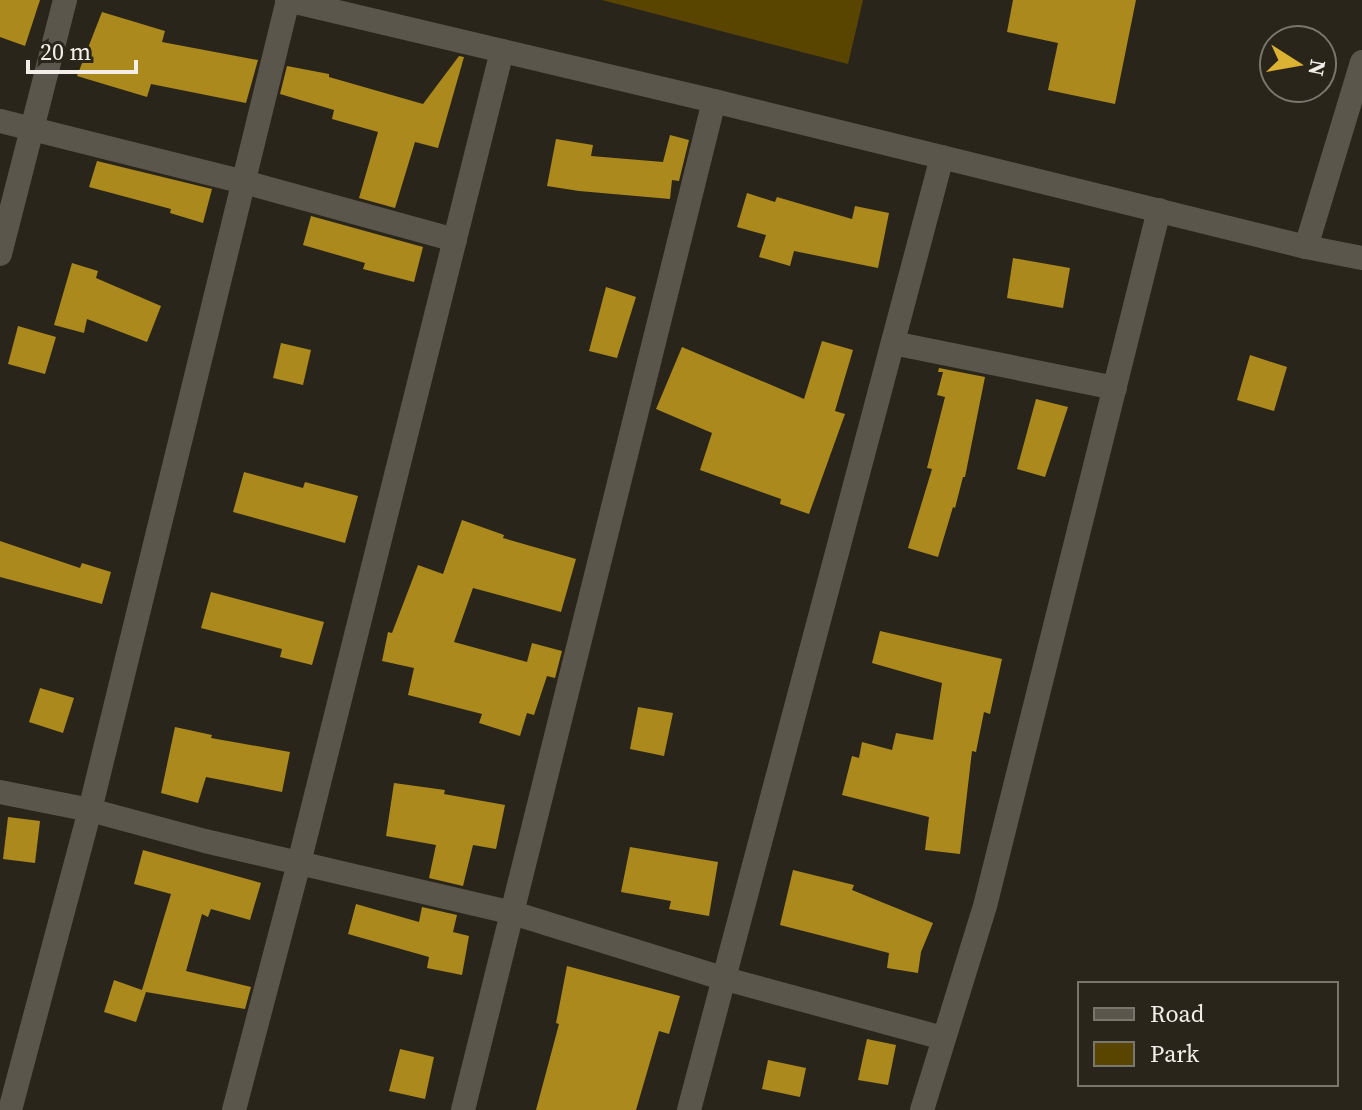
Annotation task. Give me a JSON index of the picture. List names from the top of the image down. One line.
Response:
{"legend":["Road","Park"],"scale_bar":"20 m","north":"right"}
